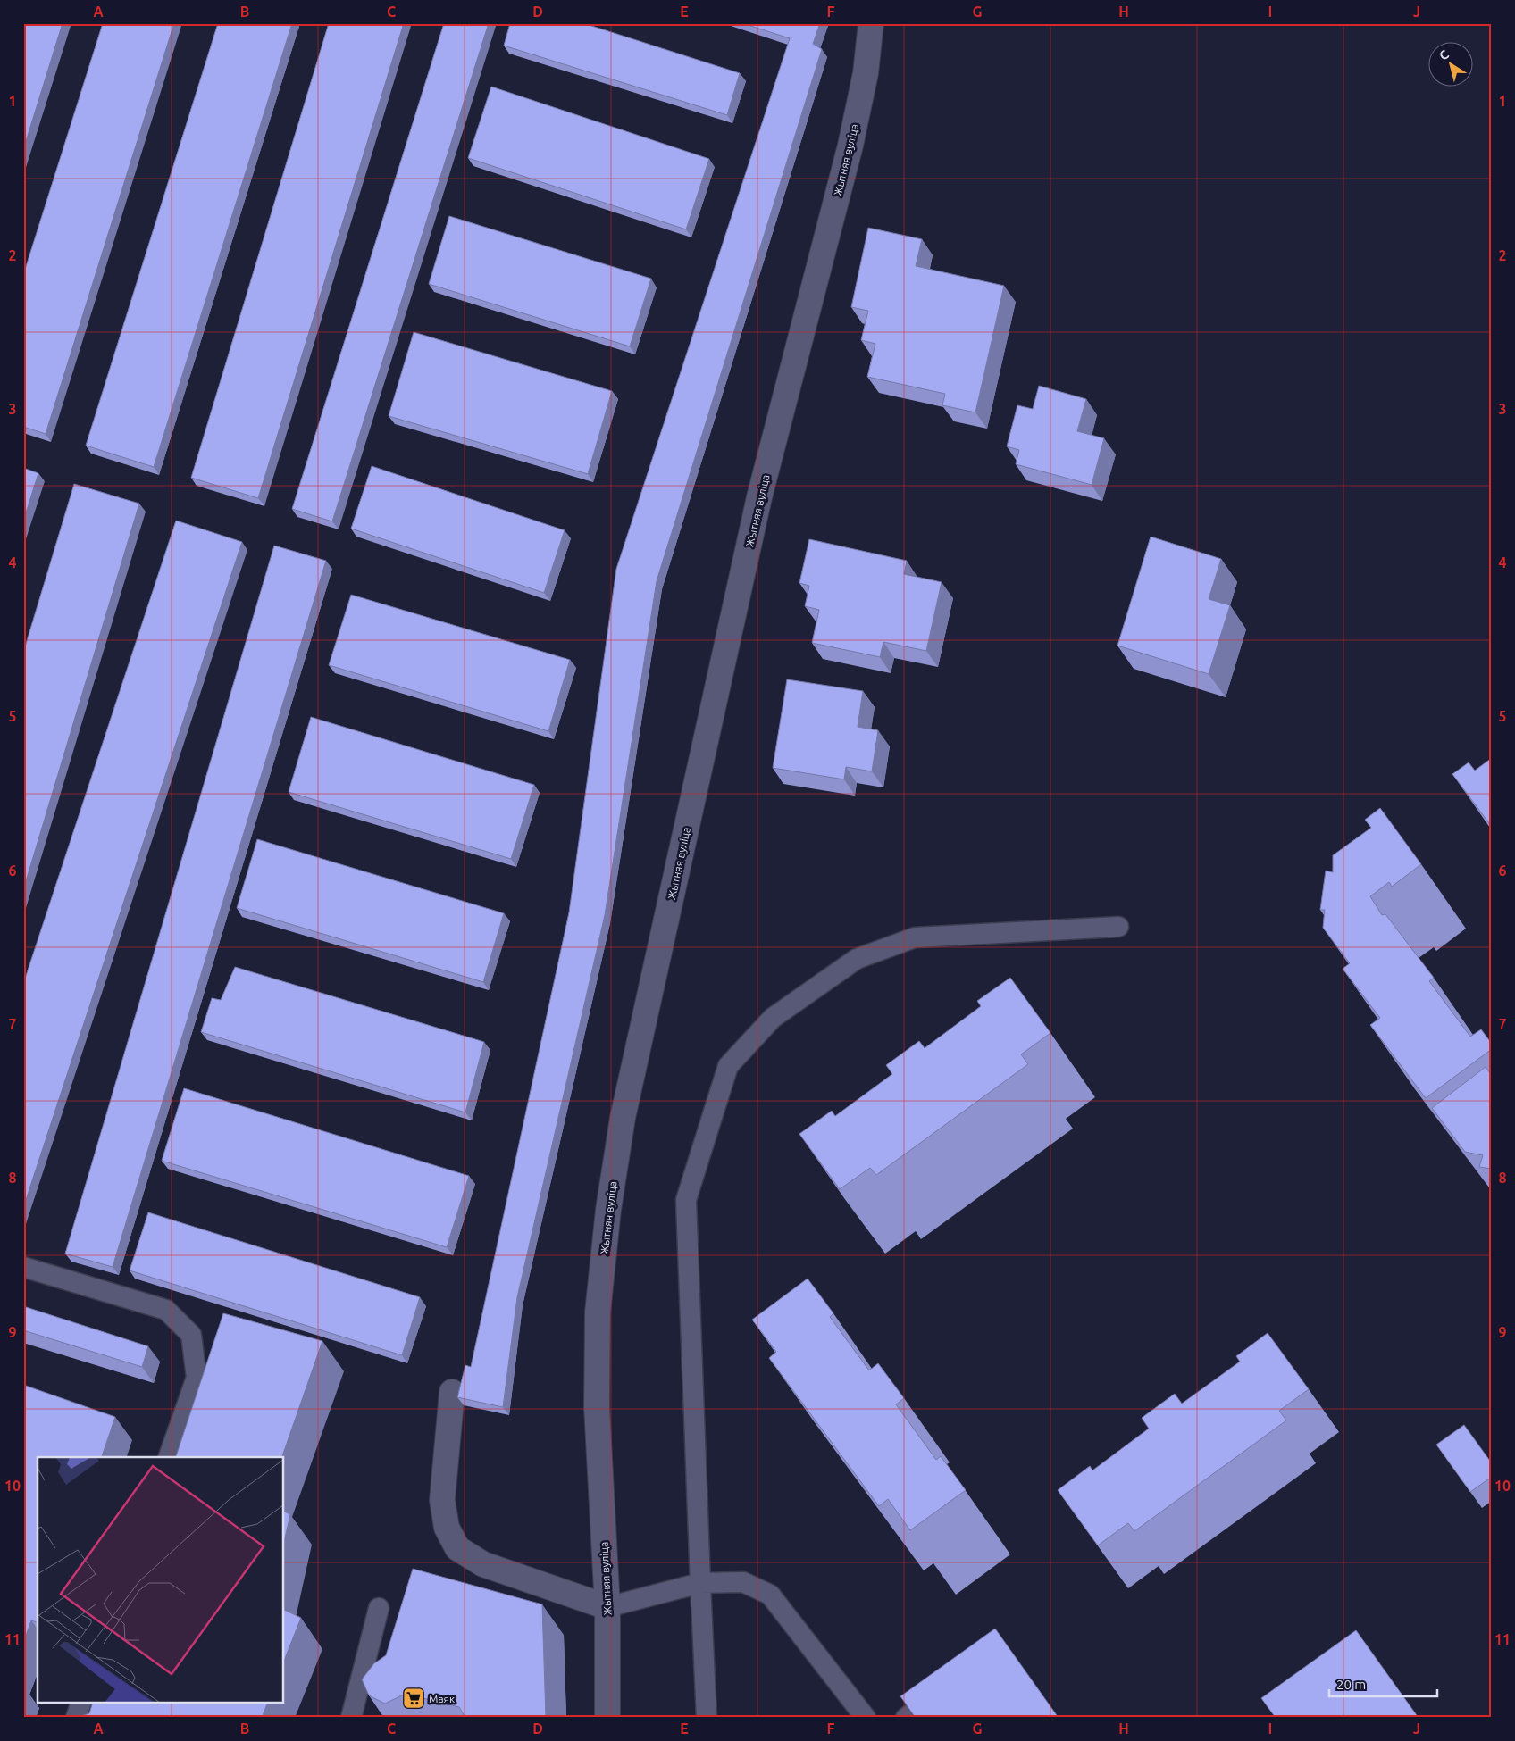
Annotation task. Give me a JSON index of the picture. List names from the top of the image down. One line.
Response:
{"streets":{"street":["Жытняя вуліца"]},"places":{"supermarket":["Маяк"]},"scale_bar":"20 m","north":"top left","grid":{"columns":["A","B","C","D","E","F","G","H","I","J"],"rows":["1","2","3","4","5","6","7","8","9","10","11"]}}
